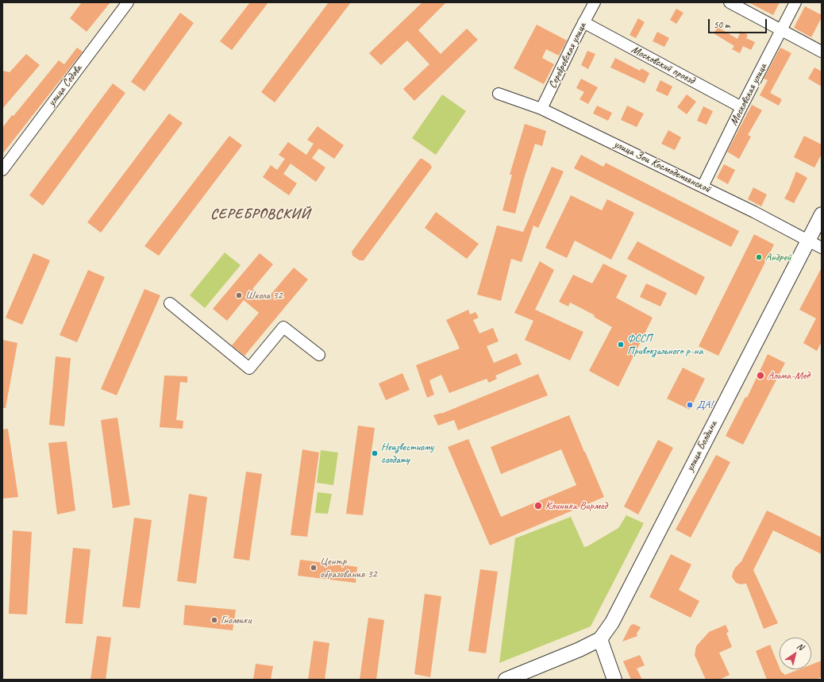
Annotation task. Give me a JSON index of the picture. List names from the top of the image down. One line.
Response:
{"streets":{"main road":["улица Болдина"],"street":["Серебровская улица","Московский проезд","улица Седова","Московская улица","улица Зои Космодемьянской"]},"crossings":[["Серебровская улица","Московский проезд"],["Серебровская улица","улица Зои Космодемьянской"],["Московский проезд","Московская улица"],["Московская улица","улица Зои Космодемьянской"],["улица Зои Космодемьянской","улица Болдина"]],"districts":["СЕРЕБРОВСКИЙ"],"places":["Андрей","Школа 32","ФССП Привокзального р-на","Альма-Мед","ДА!","Неизвестному солдату","Клиника Вирмед","Центр образования 32","Гномики"],"scale_bar":"50 m","north":"top right"}
